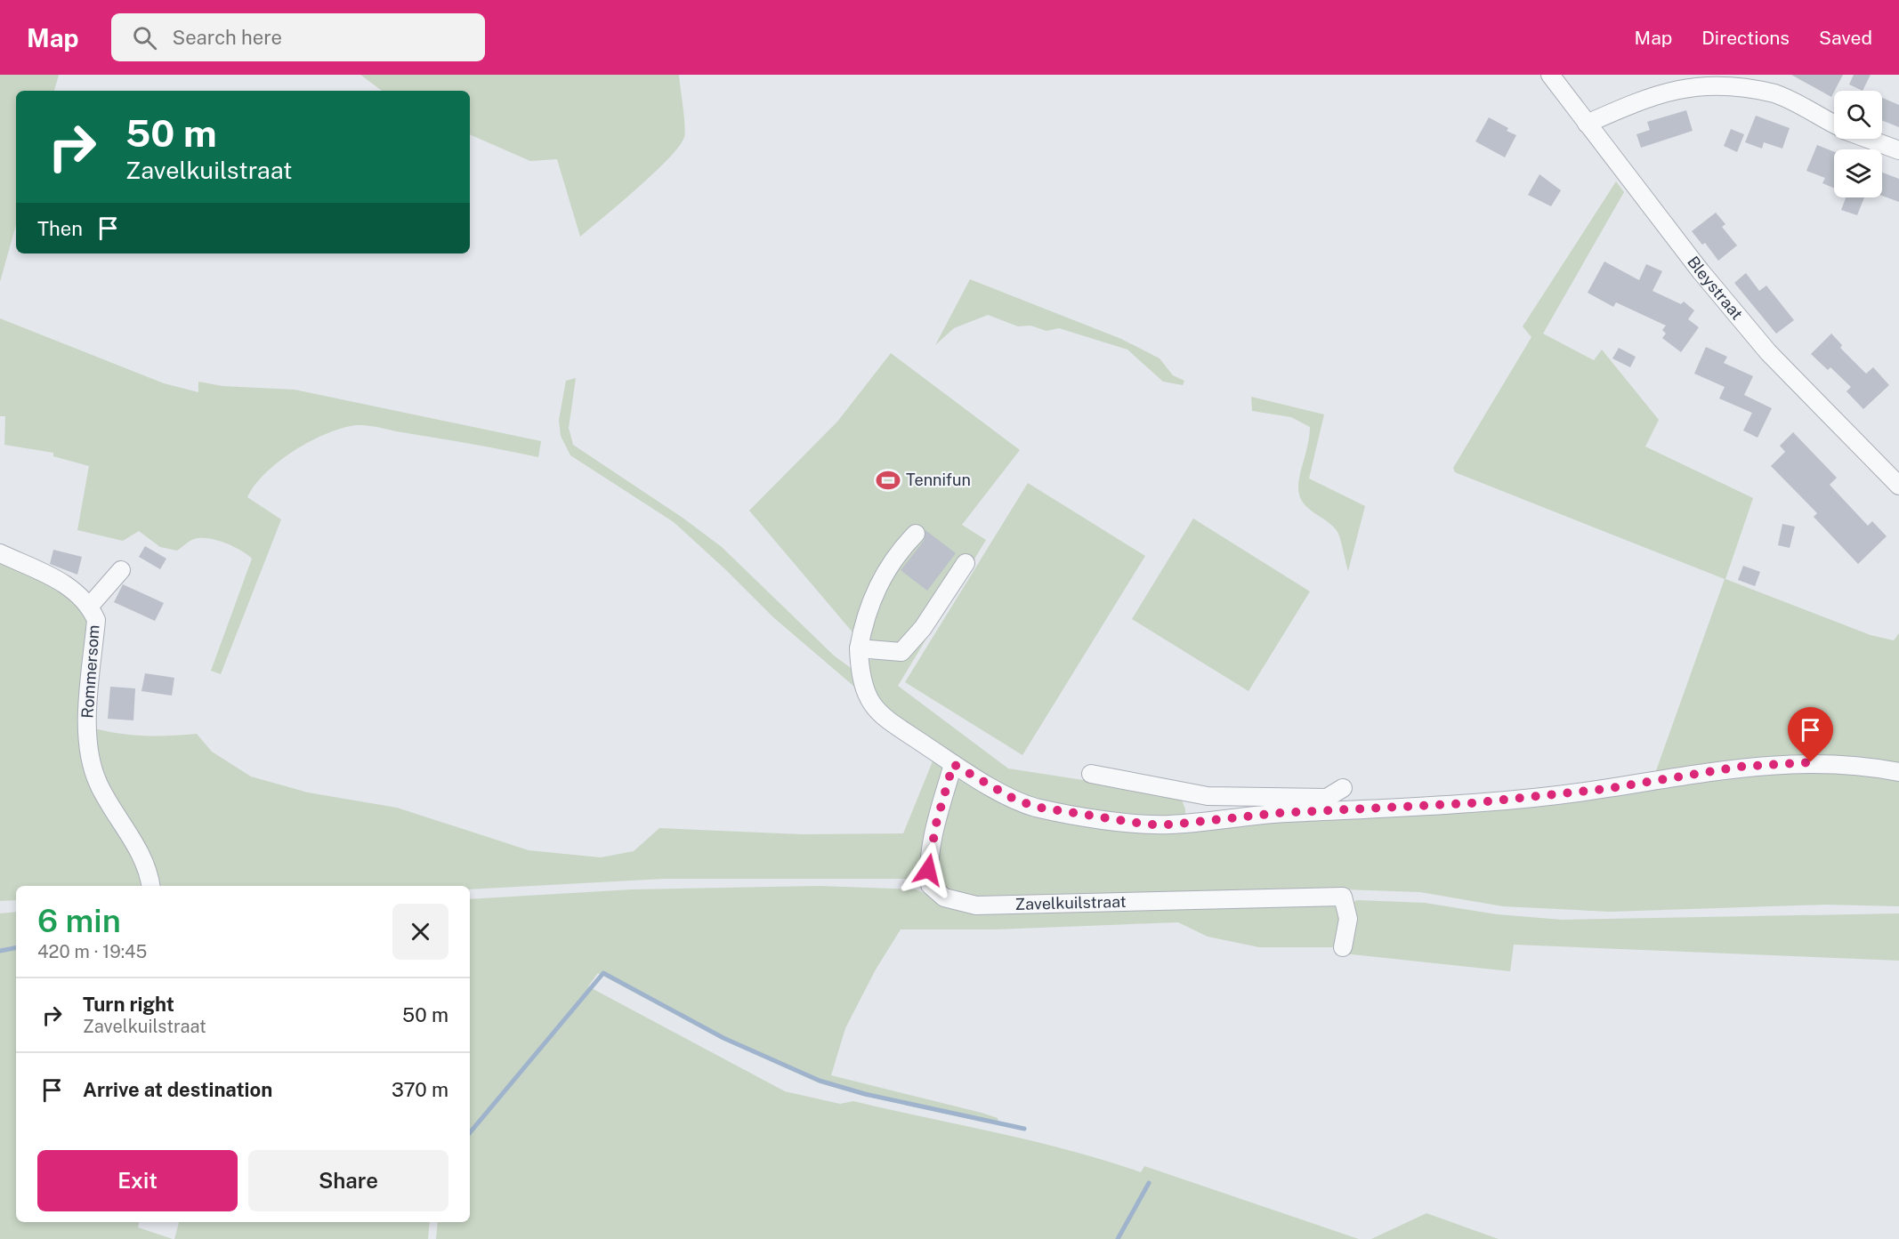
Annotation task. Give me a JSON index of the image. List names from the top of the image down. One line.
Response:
{"streets":{"street":["Bleystraat","Rommersom","Zavelkuilstraat"]},"places":{"sports":["Tennifun"]},"page":{"header":"Map","search":"Search here","nav":["Map","Directions","Saved"],"turn":["50 m","Zavelkuilstraat"],"then":"Then","heading":["6 min","420 m · 19:45"],"list":[{"name":"Turn right","note":"Zavelkuilstraat","value":"50 m"},{"name":"Arrive at destination","value":"370 m"}],"buttons":["Exit","Share"]}}
